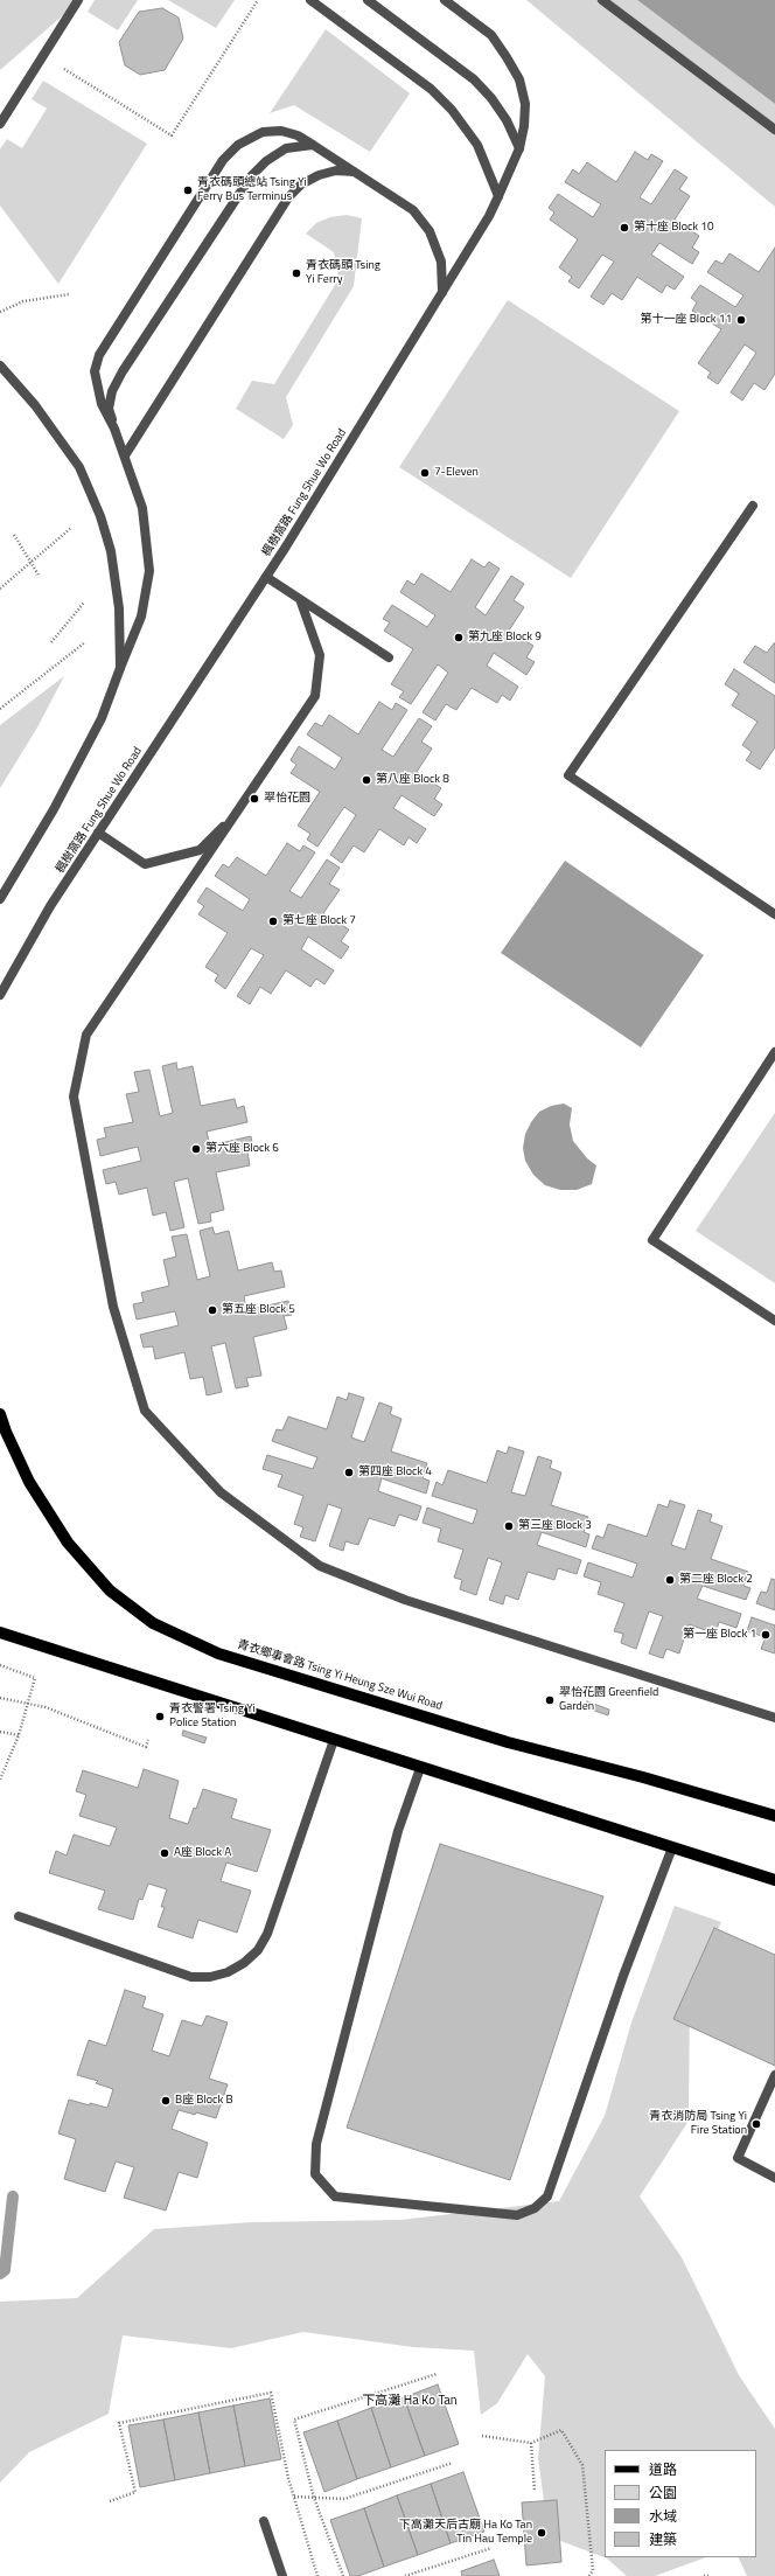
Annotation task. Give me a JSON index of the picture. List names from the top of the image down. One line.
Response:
{"streets":{"main road":["青衣鄉事會路 Tsing Yi Heung Sze Wui Road"],"street":["楓樹窩路 Fung Shue Wo Road"]},"districts":["下高灘 Ha Ko Tan"],"places":["青衣碼頭總站 Tsing Yi Ferry Bus Terminus","第十座 Block 10","青衣碼頭 Tsing Yi Ferry","第十一座 Block 11","7-Eleven","第九座 Block 9","第八座 Block 8","翠怡花園","第七座 Block 7","第六座 Block 6","第五座 Block 5","第四座 Block 4","第三座 Block 3","第二座 Block 2","第一座 Block 1","翠怡花園 Greenfield Garden","青衣警署 Tsing Yi Police Station","A座 Block A","B座 Block B","青衣消防局 Tsing Yi Fire Station","下高灘天后古廟 Ha Ko Tan Tin Hau Temple"],"legend":["道路","公園","水域","建築"]}
